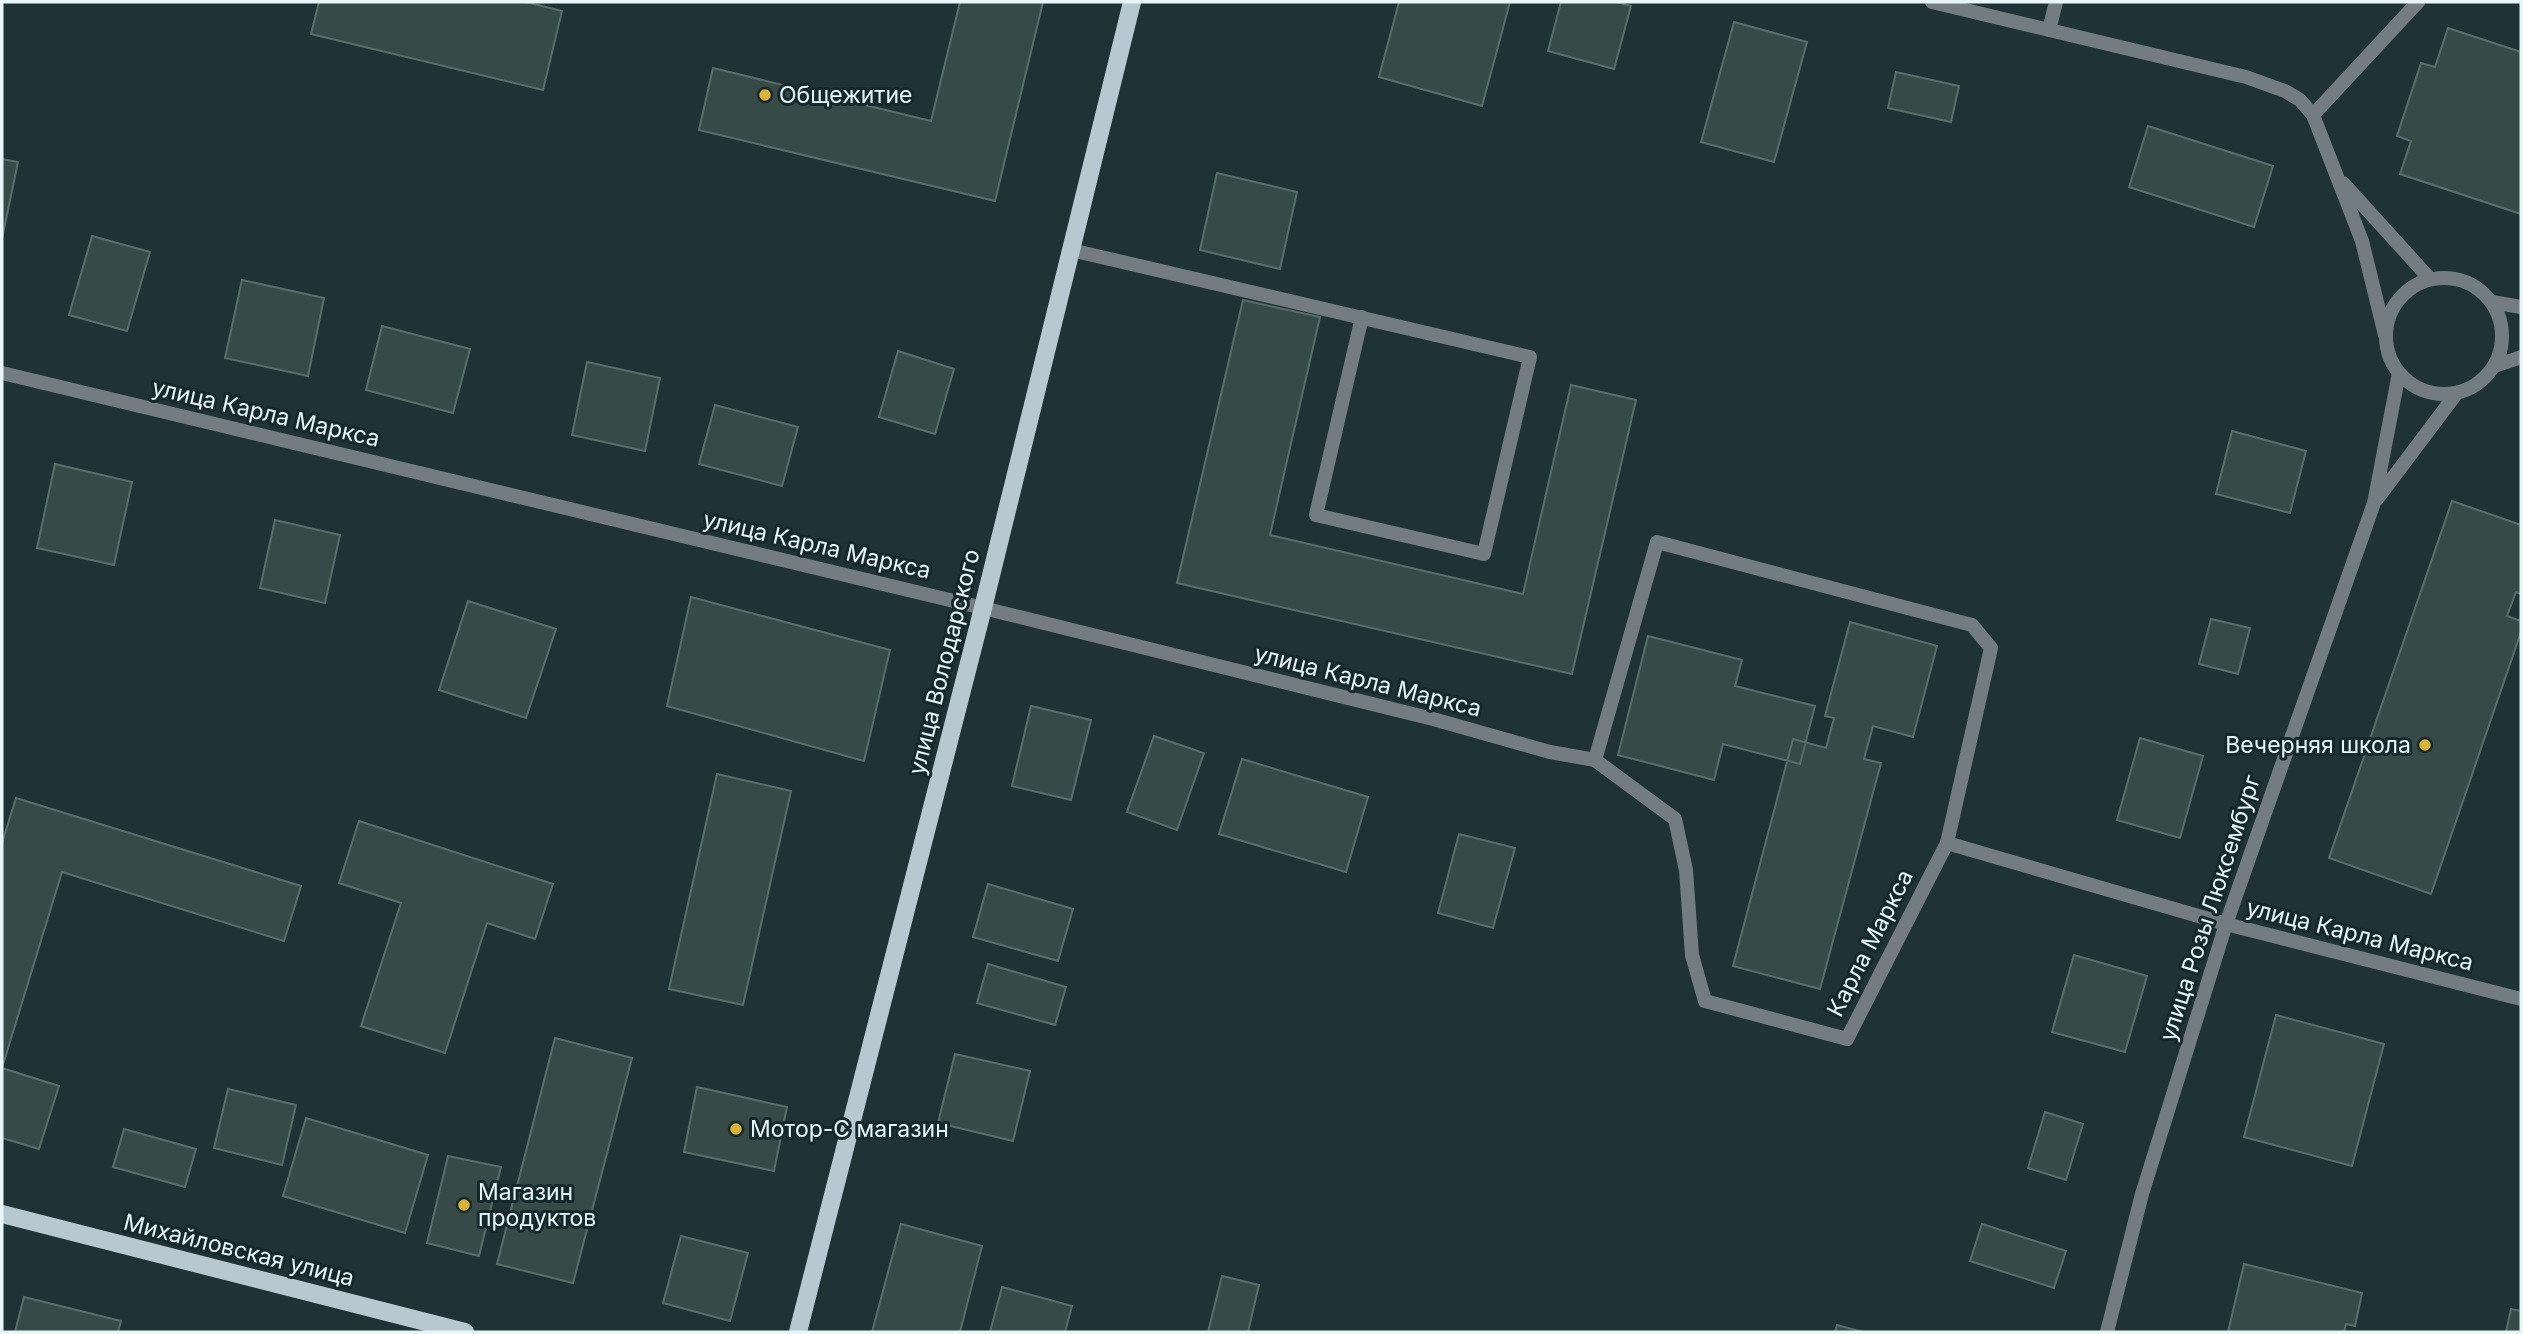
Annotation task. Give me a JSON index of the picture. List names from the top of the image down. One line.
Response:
{"streets":{"main road":["улица Володарского","Михайловская улица"],"street":["улица Карла Маркса","улица Розы Люксембург","Карла Маркса"]},"crossings":[["улица Карла Маркса","улица Володарского"],["улица Карла Маркса","улица Розы Люксембург"],["улица Карла Маркса","Карла Маркса"]],"places":["Общежитие","Вечерняя школа","Мотор-С магазин","Магазин продуктов"]}
